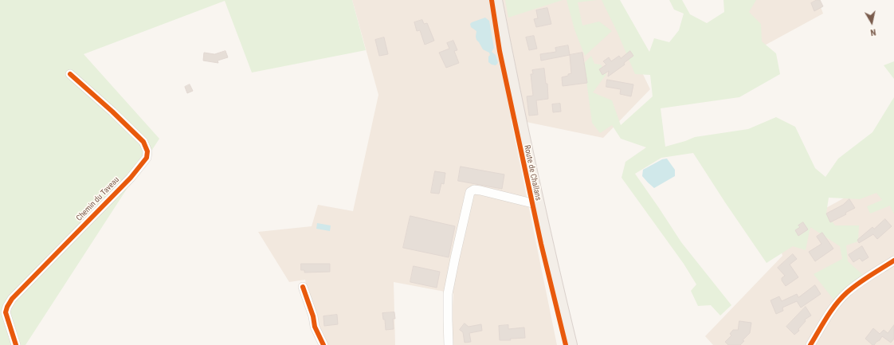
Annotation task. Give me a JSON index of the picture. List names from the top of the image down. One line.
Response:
{"streets":{"main road":["Route de Challans"],"street":["Chemin du Taveau"]},"north":"bottom"}
